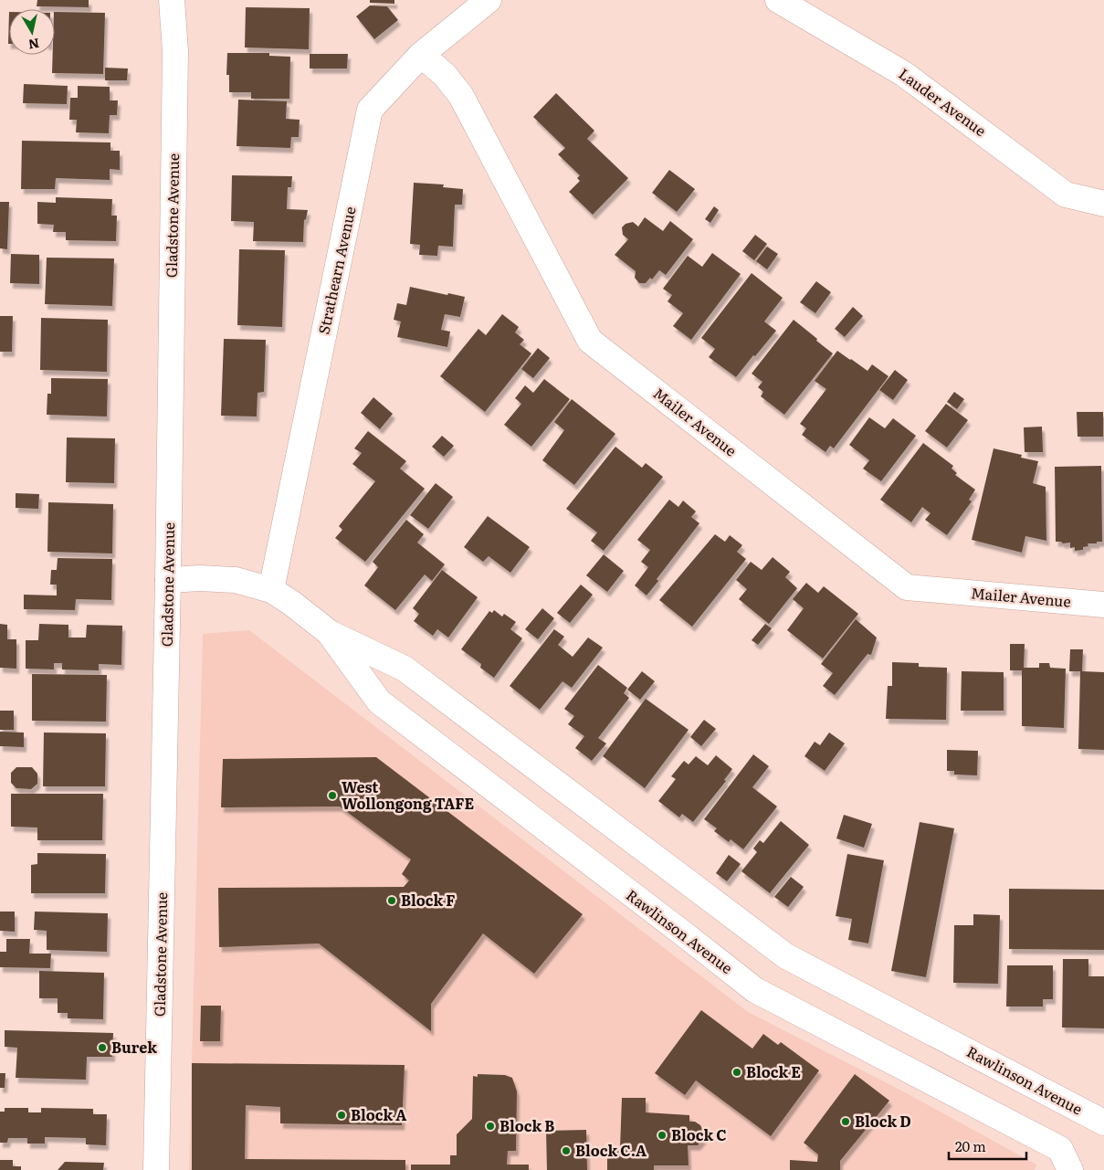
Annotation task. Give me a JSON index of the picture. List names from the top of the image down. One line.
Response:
{"streets":{"street":["Lauder Avenue","Gladstone Avenue","Strathearn Avenue","Mailer Avenue","Rawlinson Avenue"]},"crossings":[["Gladstone Avenue","Rawlinson Avenue"],["Strathearn Avenue","Mailer Avenue"],["Strathearn Avenue","Rawlinson Avenue"]],"places":["West Wollongong TAFE","Block F","Burek","Block E","Block A","Block D","Block B","Block C","Block C.A"],"scale_bar":"20 m","north":"bottom"}
